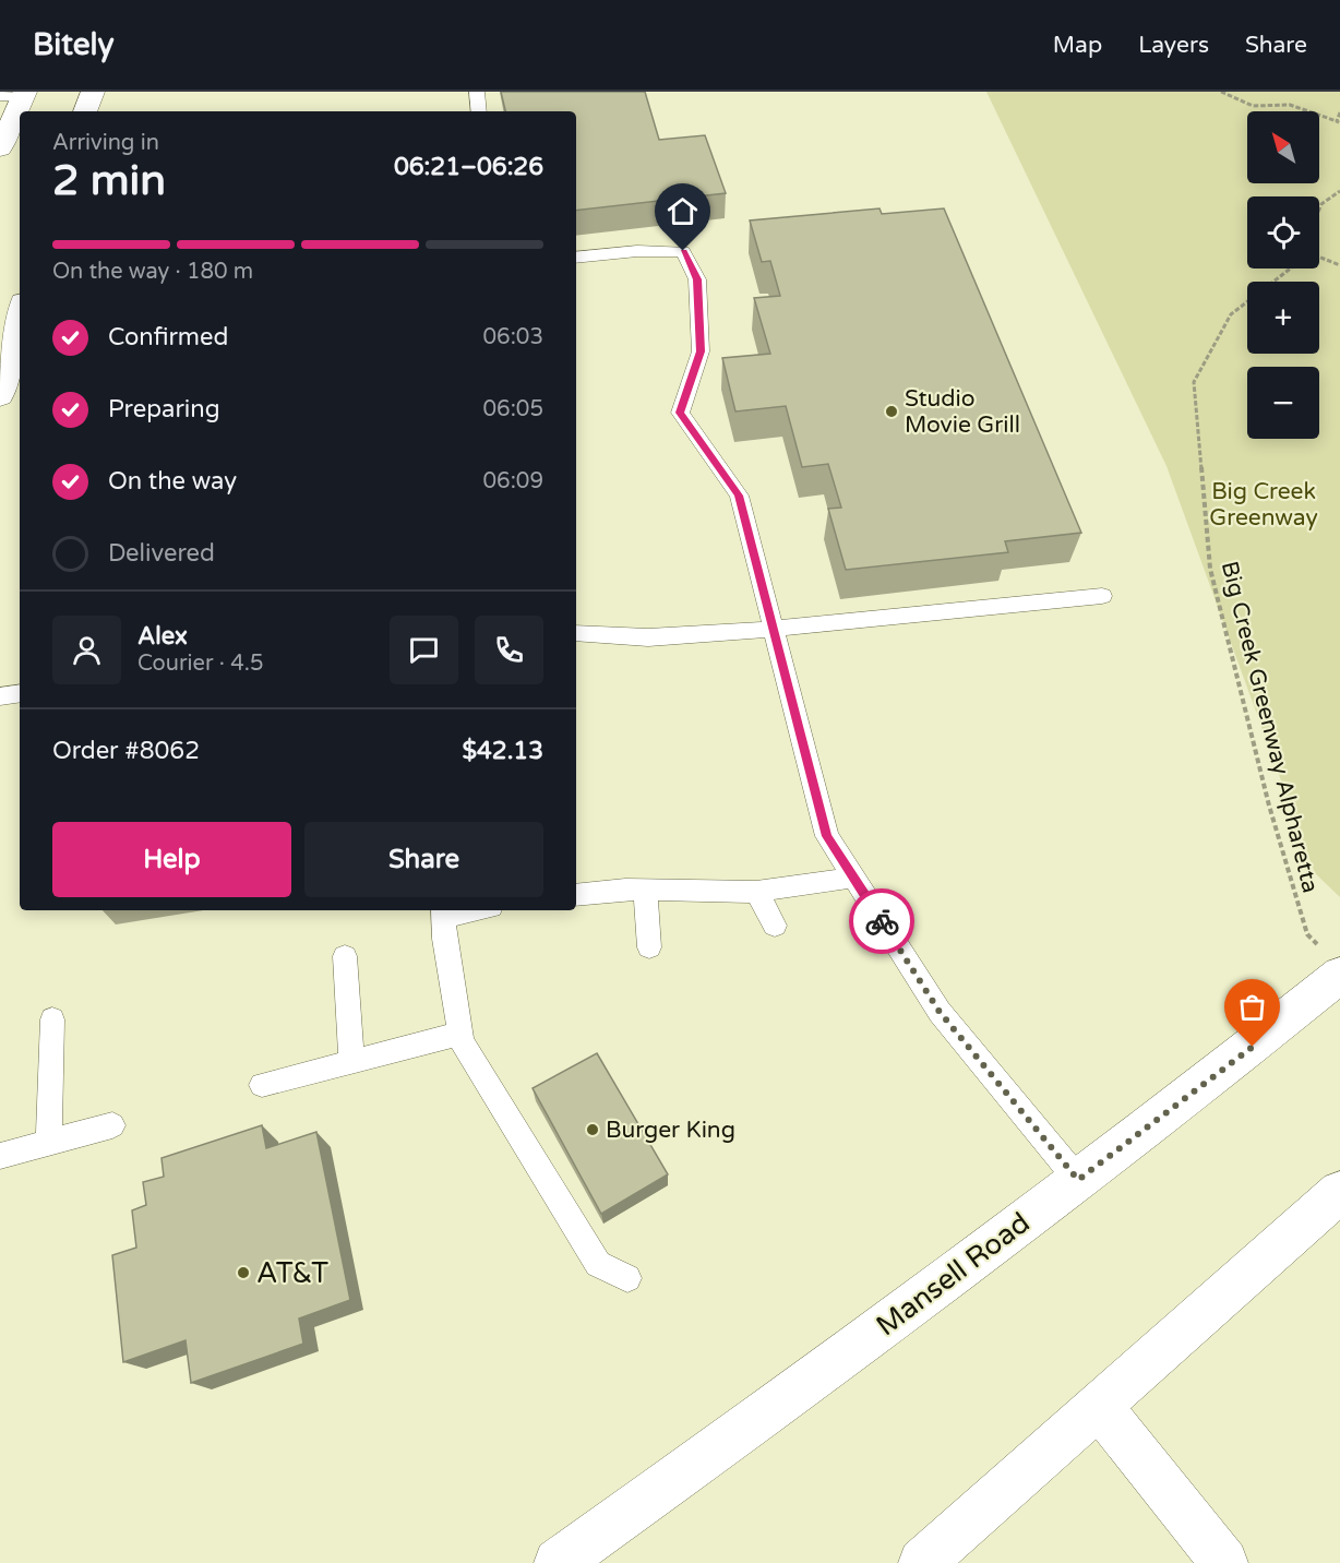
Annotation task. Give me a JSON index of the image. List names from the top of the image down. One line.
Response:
{"streets":{"main road":["Mansell Road"],"path":["Big Creek Greenway Alpharetta"]},"crossings":[["Big Creek Greenway Alpharetta","Mansell Road"]],"parks":["Big Creek Greenway"],"places":["Studio Movie Grill","Burger King","AT&T"],"north":"top left","page":{"header":"Bitely","nav":["Map","Layers","Share"],"map_buttons":["+","−"],"heading":["2 min","Arriving in","06:21–06:26"],"panel":["Alex","Courier · 4.5","Order #8062","$42.13"],"bar":"On the way · 180 m","list":[["Confirmed","06:03"],["Preparing","06:05"],["On the way","06:09"],"Delivered"],"buttons":["Help","Share"]}}
